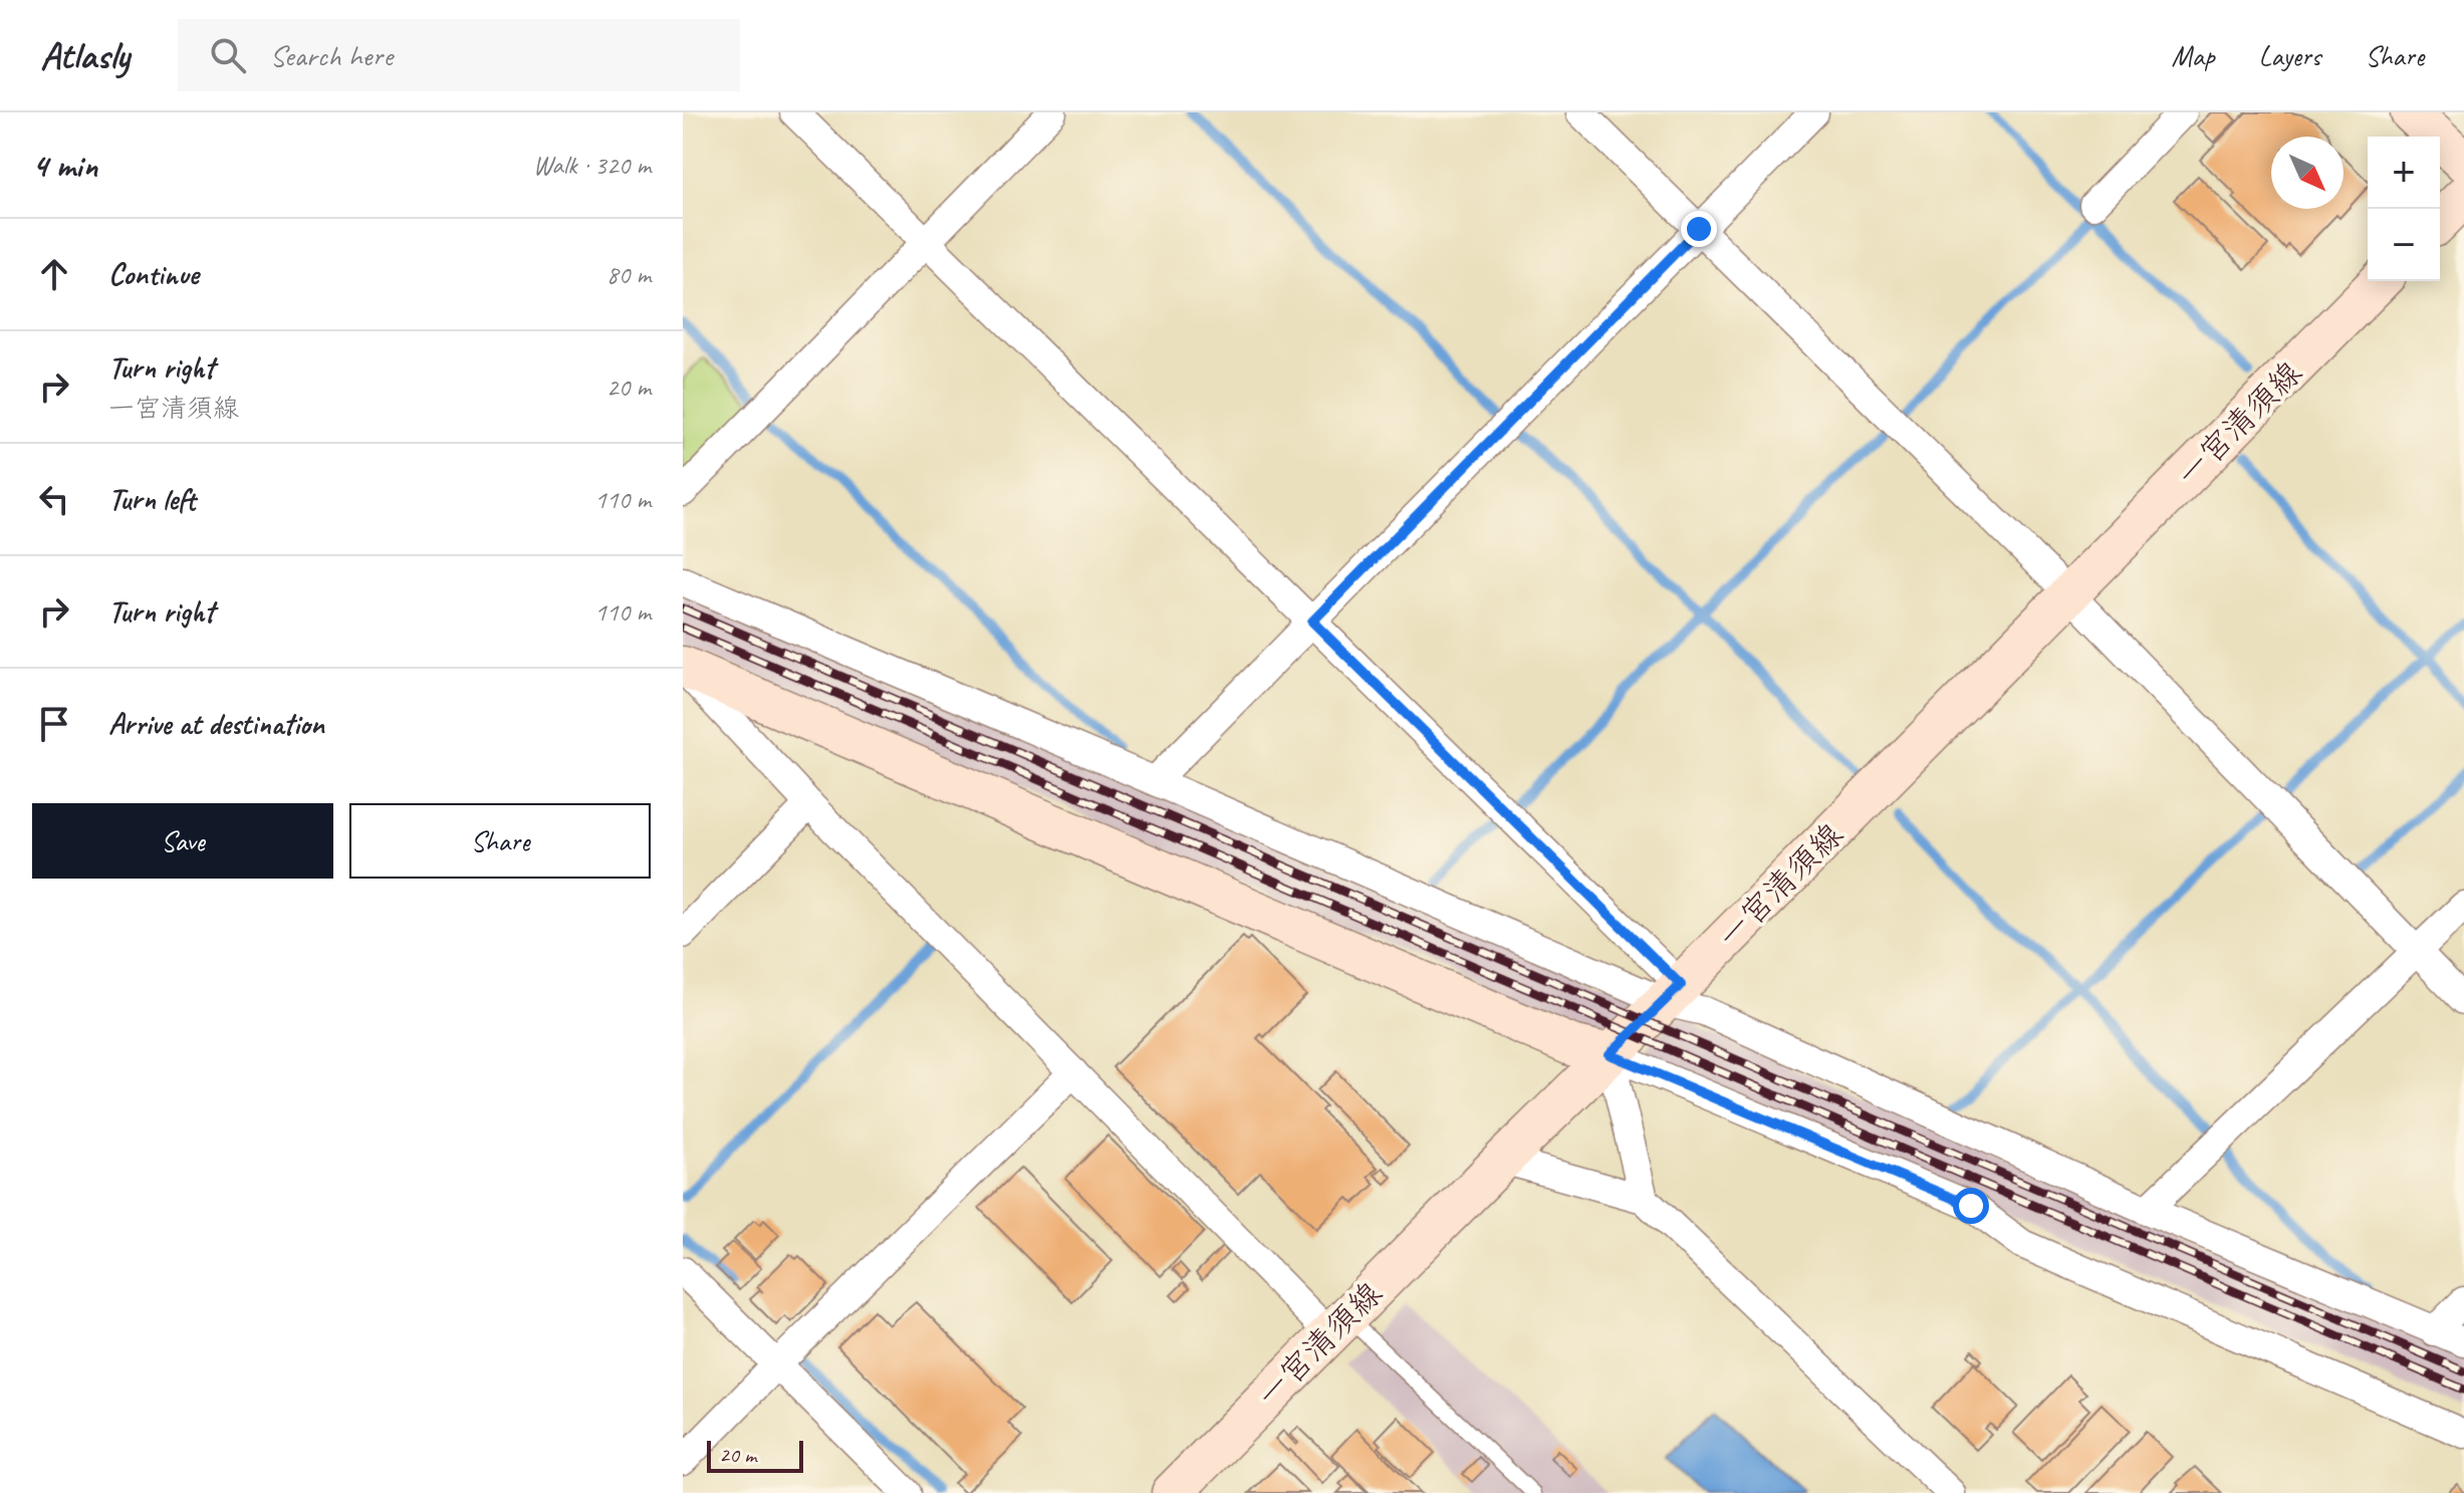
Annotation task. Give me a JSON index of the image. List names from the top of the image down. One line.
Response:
{"streets":{"main road":["一宮清須線"]},"scale_bar":"20 m","north":"bottom right","page":{"header":"Atlasly","search":"Search here","nav":["Map","Layers","Share"],"heading":["4 min","Walk · 320 m"],"map_buttons":["+","−"],"list":[["Continue","80 m"],["Turn right","一宮清須線","20 m"],["Turn left","110 m"],["Turn right","110 m"],"Arrive at destination"],"buttons":["Save","Share"],"scale":"20 m"}}
